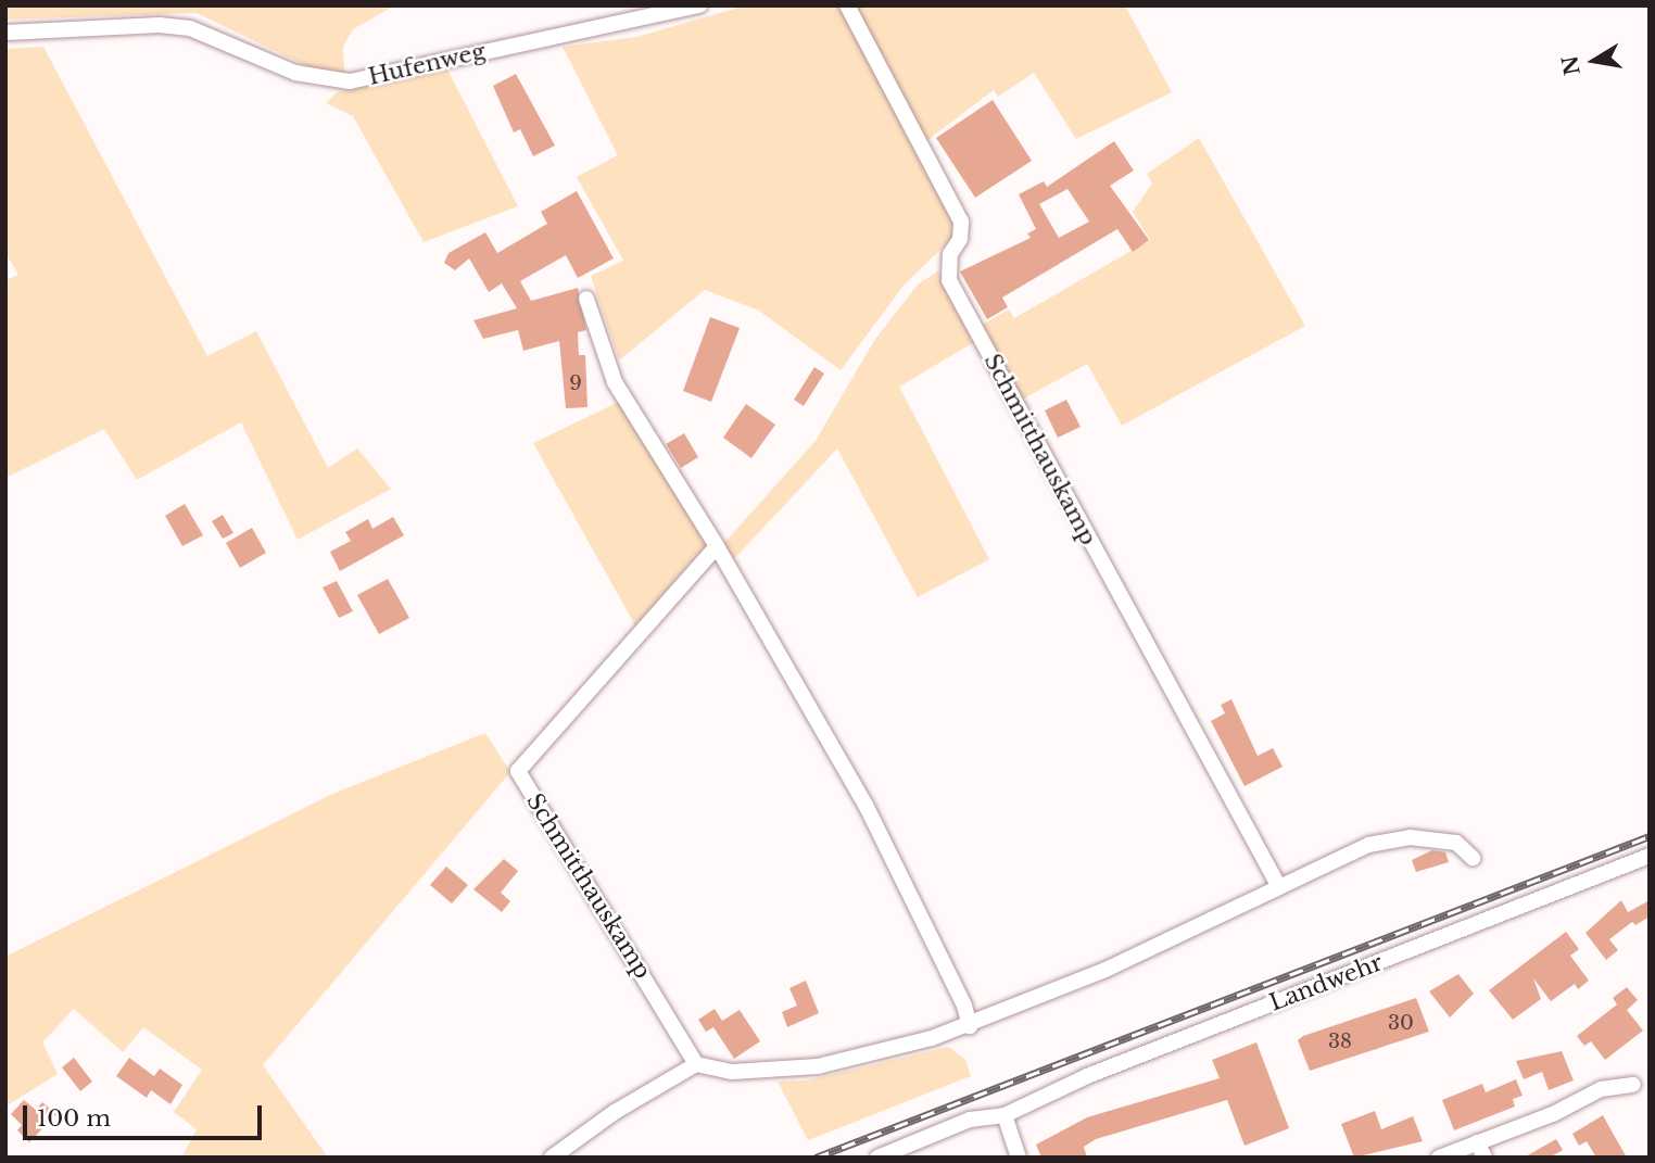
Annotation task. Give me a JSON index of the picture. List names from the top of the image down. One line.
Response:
{"streets":{"street":["Hufenweg","Schmitthauskamp","Landwehr"]},"house_numbers":["9","30","38"],"scale_bar":"100 m","north":"left"}
